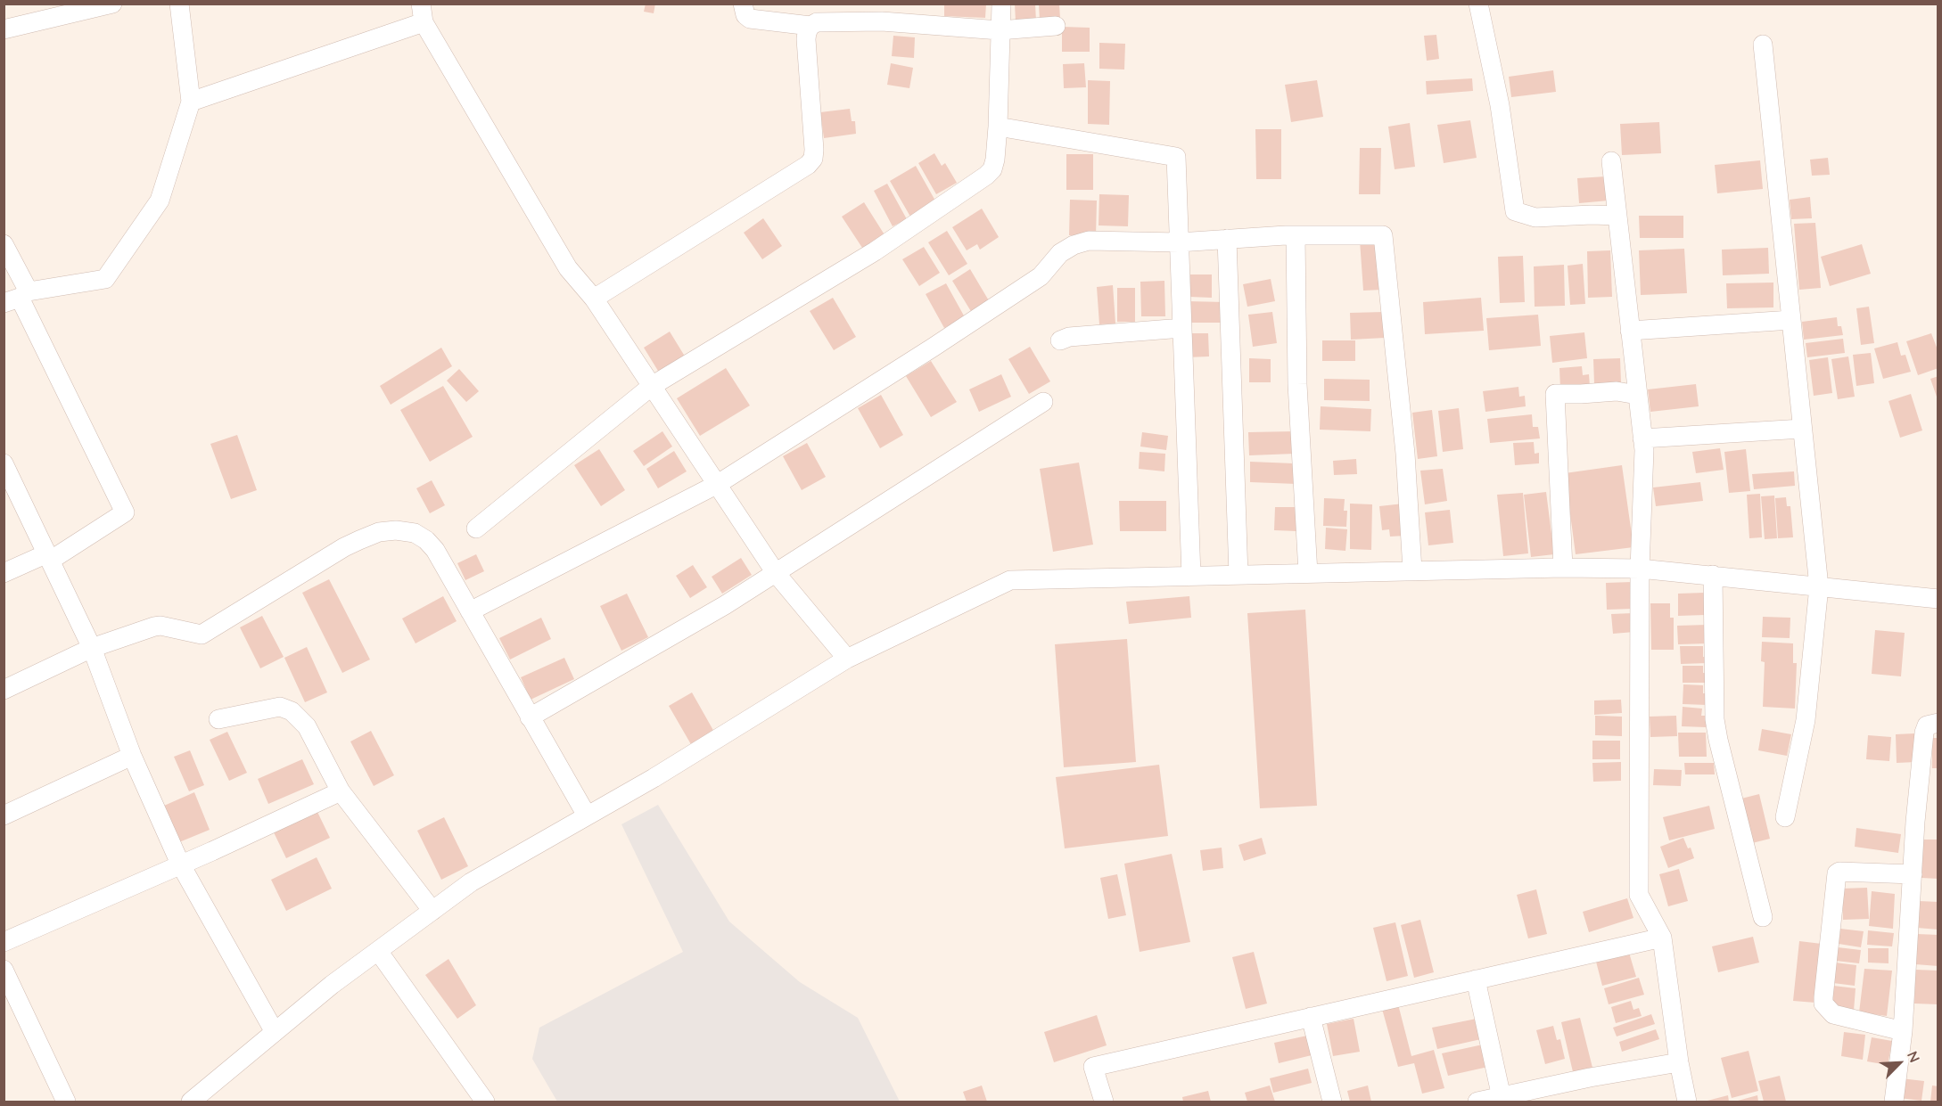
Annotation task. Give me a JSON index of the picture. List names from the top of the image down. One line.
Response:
{"north":"top right"}
